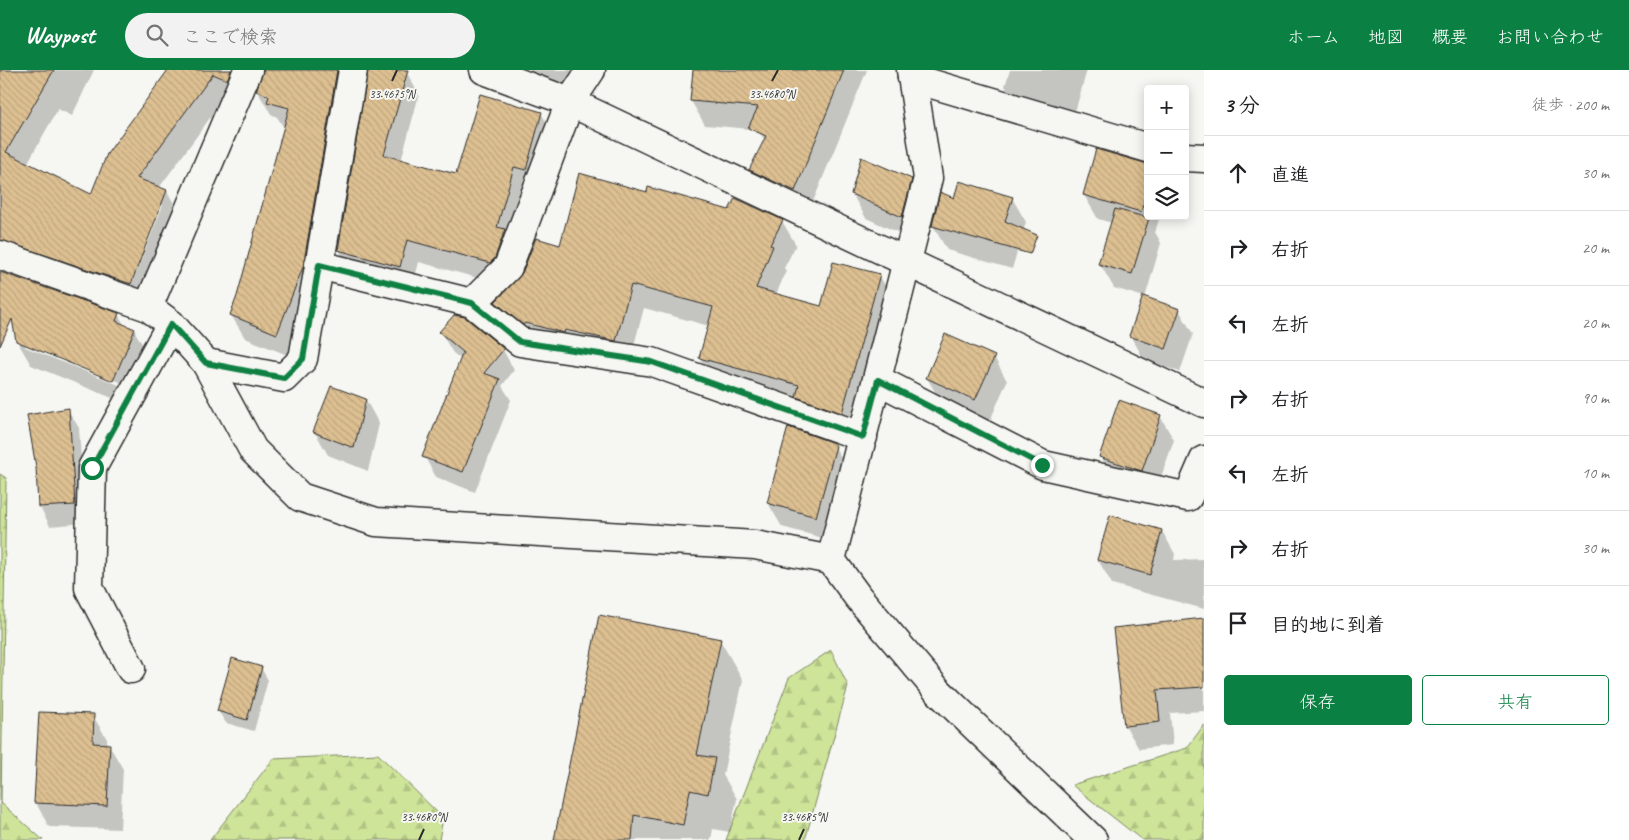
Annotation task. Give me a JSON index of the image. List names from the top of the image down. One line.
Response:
{"page":{"header":"Waypost","search":"ここで検索","nav":["ホーム","地図","概要","お問い合わせ"],"heading":["3 分","徒歩 · 200 m"],"map_buttons":["+","−"],"list":[["直進","30 m"],["右折","20 m"],["左折","20 m"],["右折","90 m"],["左折","10 m"],["右折","30 m"],"目的地に到着"],"buttons":["保存","共有"]},"coordinates":["33.4675°N","33.4680°N","33.4685°N"]}
